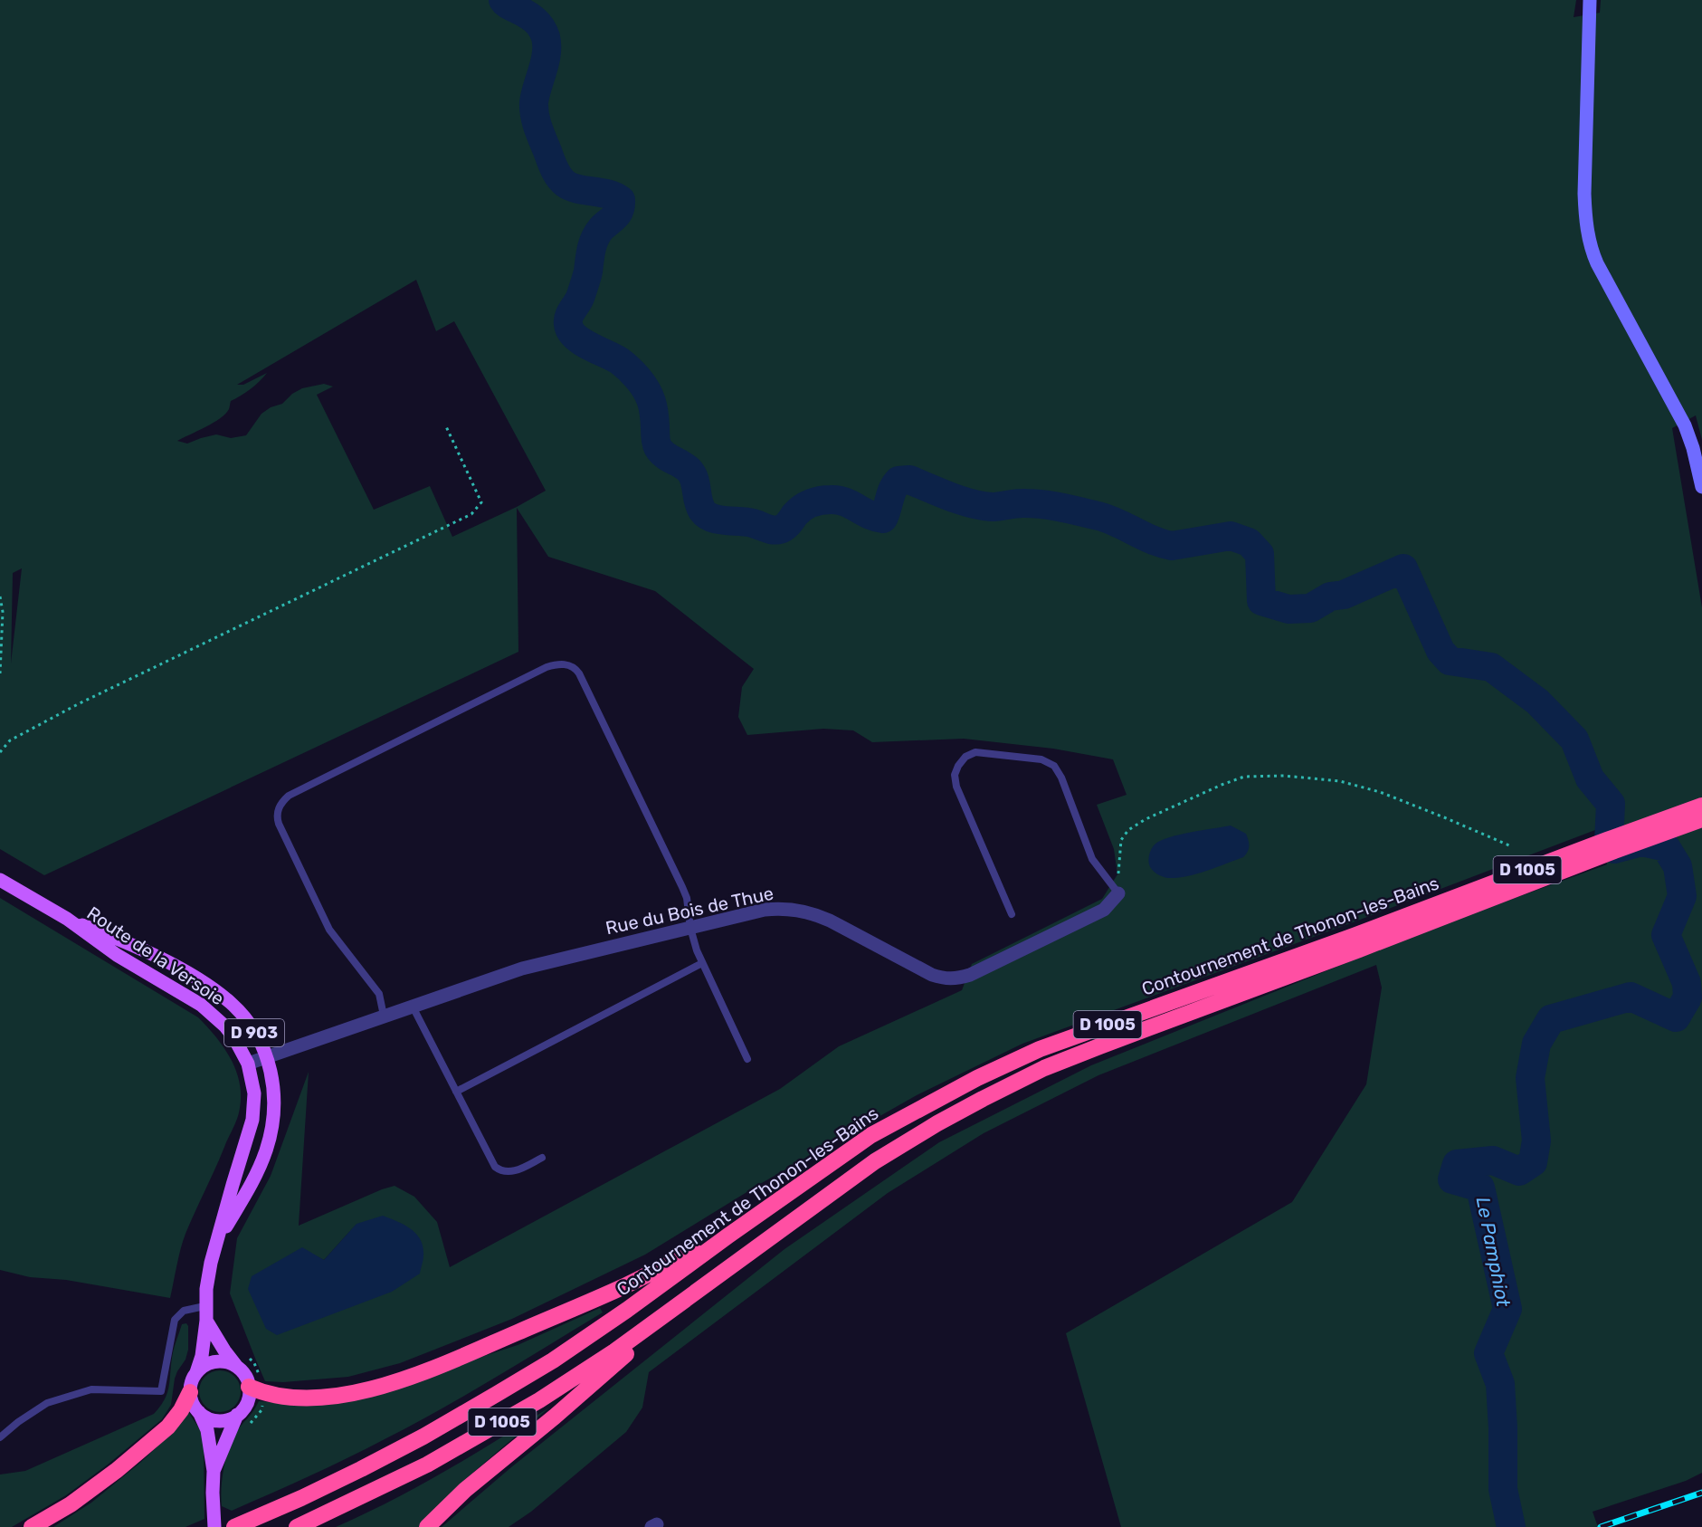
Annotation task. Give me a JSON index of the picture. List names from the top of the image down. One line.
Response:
{"streets":{"highway":["D 1005","Contournement de Thonon-les-Bains"],"main road":["Route de la Versoie","D 903"],"street":["Rue du Bois de Thue"]},"crossings":[["Rue du Bois de Thue","Route de la Versoie"]],"water":["Le Pamphiot"]}
